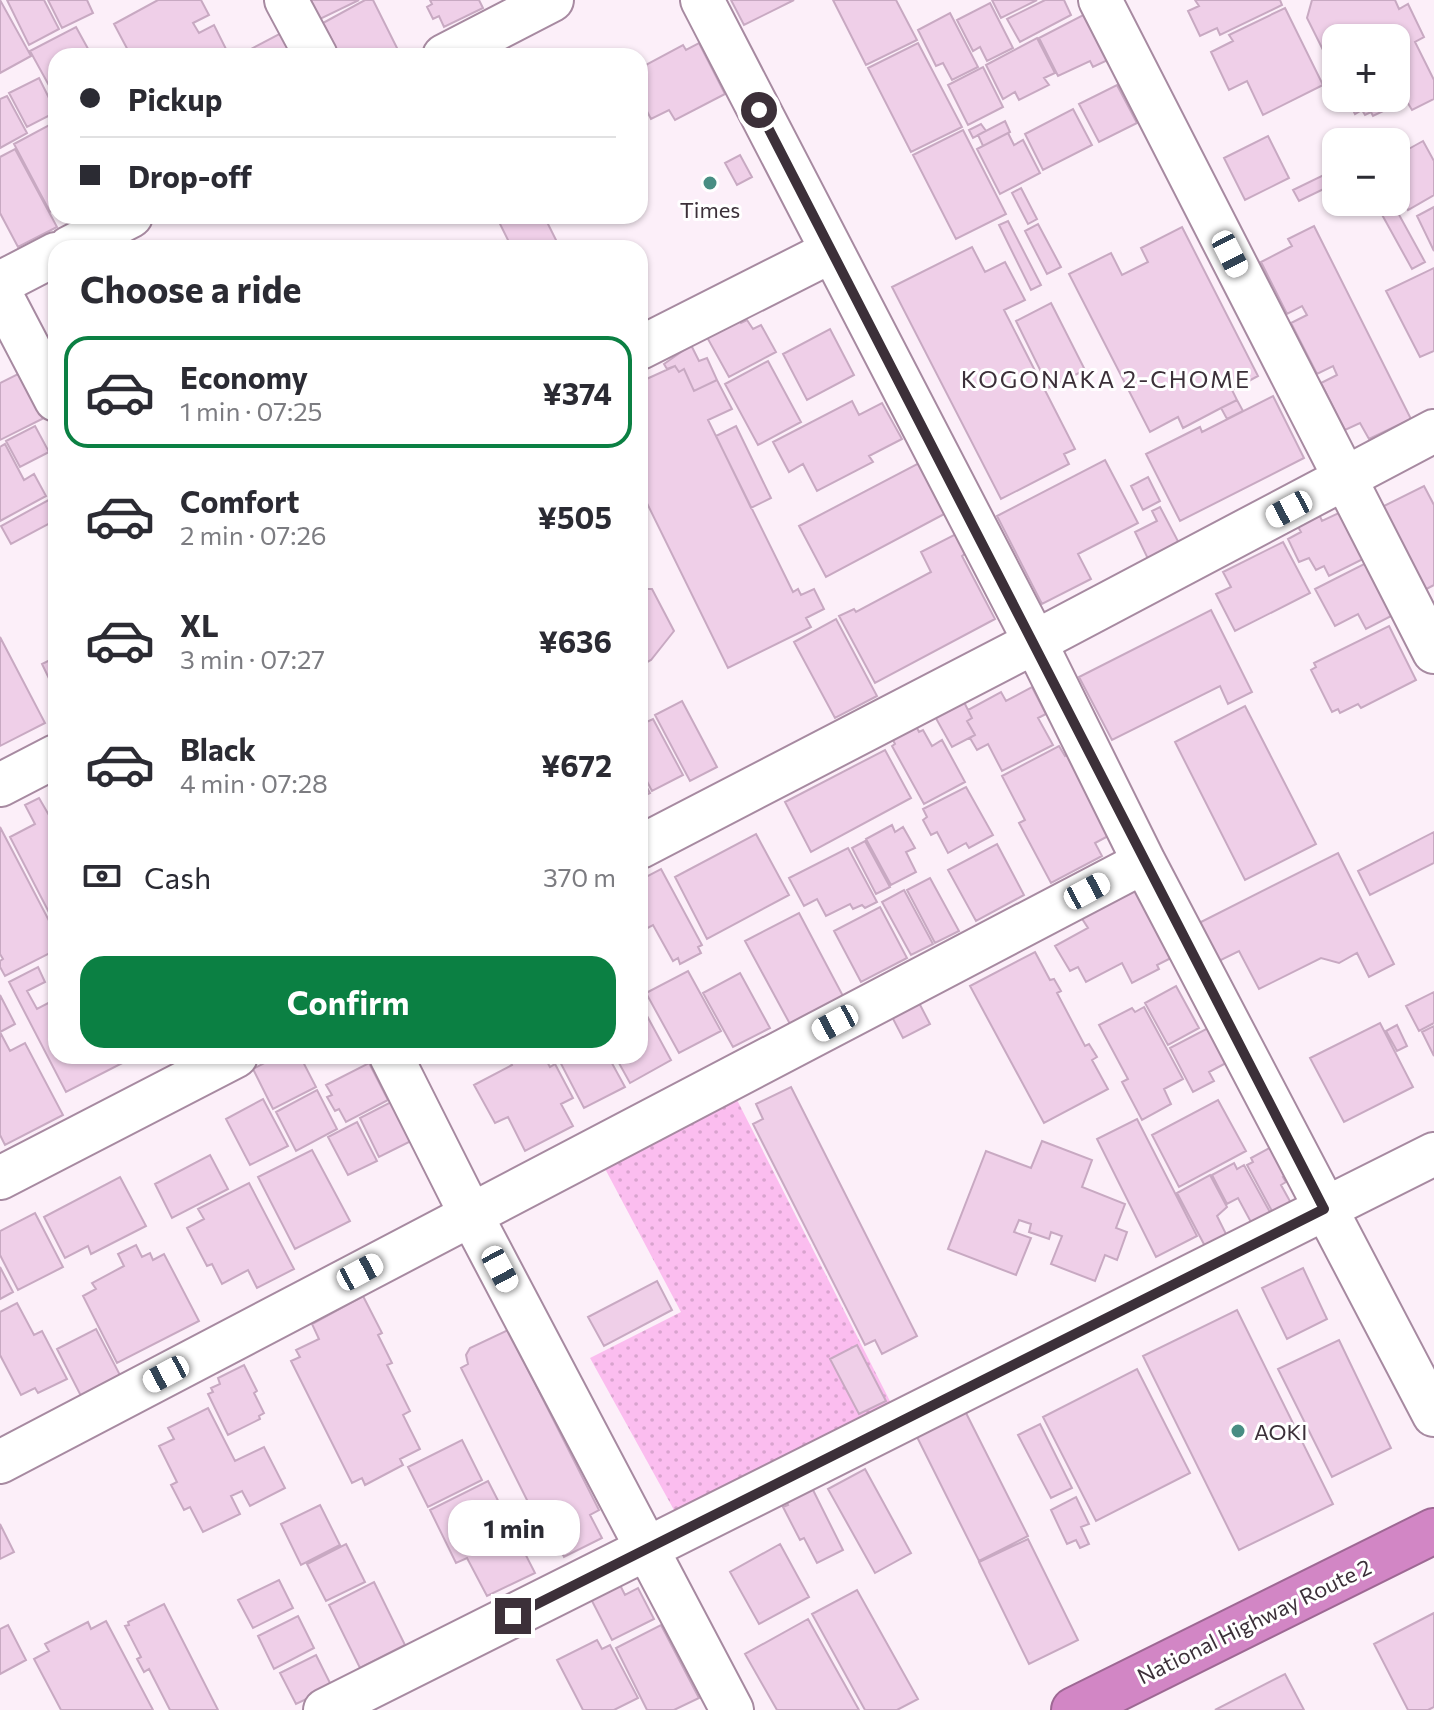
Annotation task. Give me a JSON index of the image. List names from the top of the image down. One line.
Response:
{"streets":{"highway":["National Highway Route 2"]},"districts":["KOGONAKA 2-CHOME"],"places":["Times","AOKI"],"page":{"map_buttons":["+","−"],"banner":["Pickup","Drop-off"],"heading":"Choose a ride","list":[{"name":"Economy","note":"1 min · 07:25","value":"¥374"},{"name":"Comfort","note":"2 min · 07:26","value":"¥505"},{"name":"XL","note":"3 min · 07:27","value":"¥636"},{"name":"Black","note":"4 min · 07:28","value":"¥672"}],"pay":["Cash","370 m"],"buttons":"Confirm","bubble":"1 min"}}
